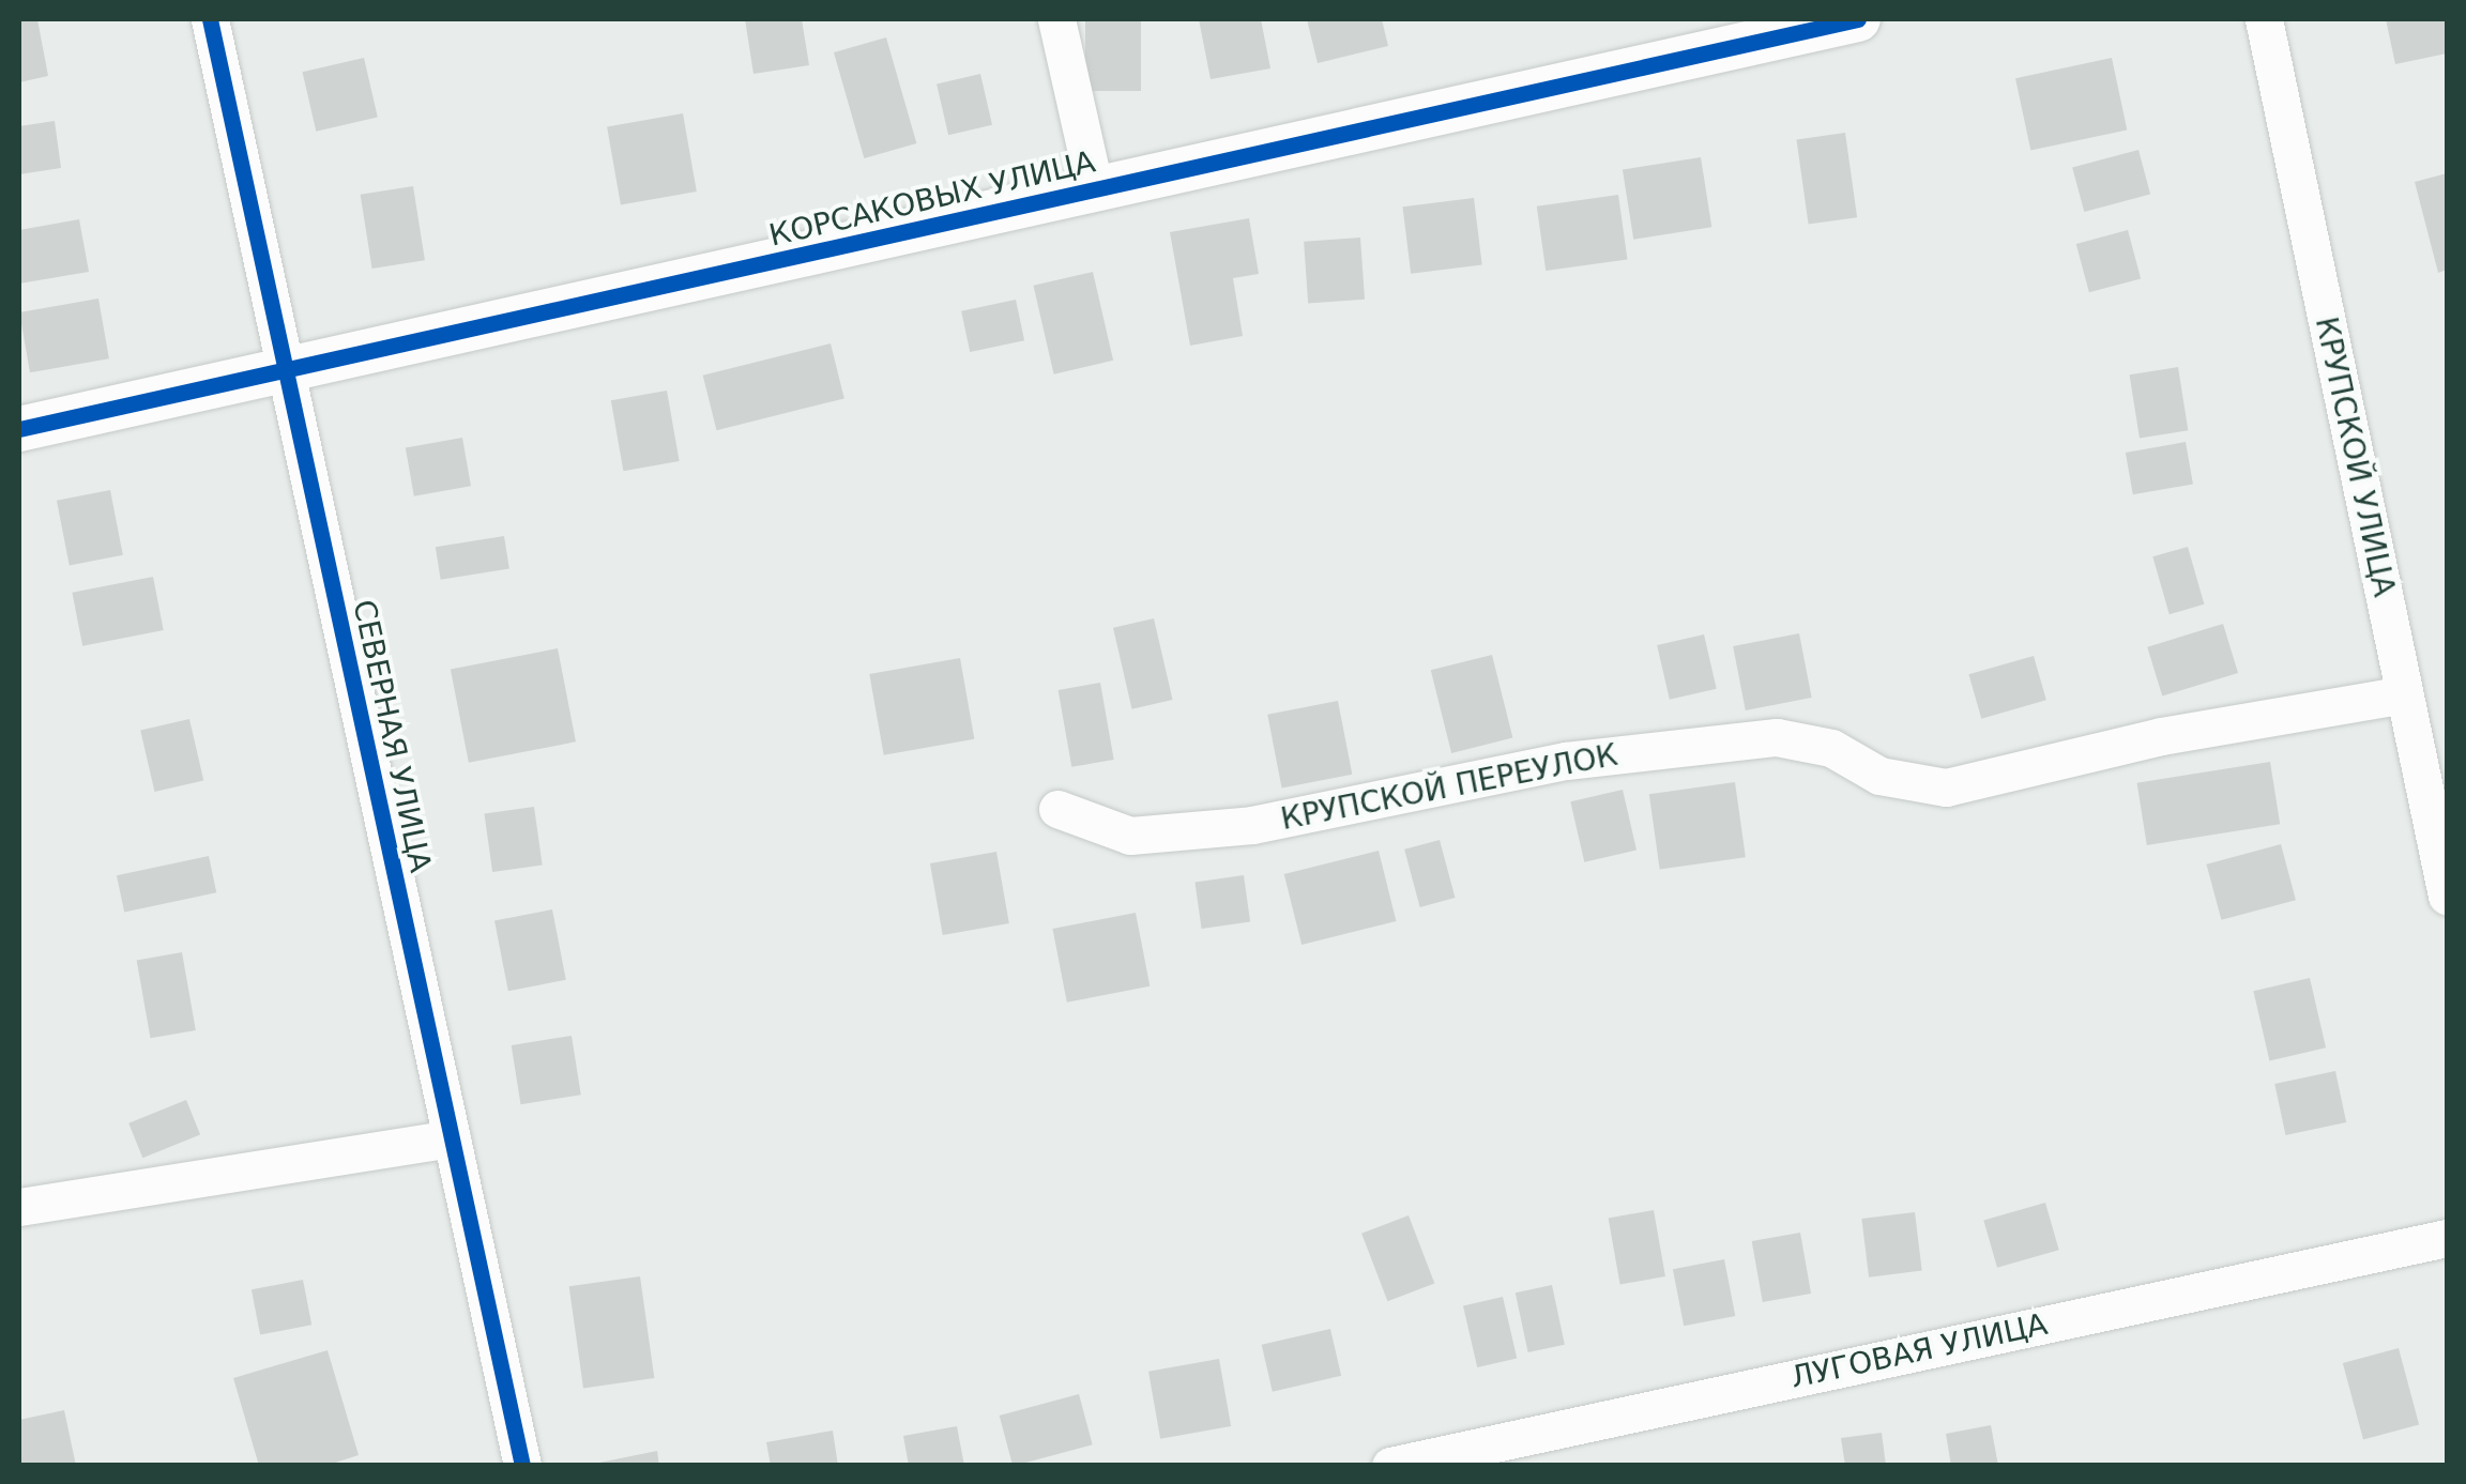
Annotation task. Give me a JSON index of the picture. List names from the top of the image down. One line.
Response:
{"streets":{"street":["КОРСАКОВЫХ УЛИЦА","КРУПСКОЙ УЛИЦА","СЕВЕРНАЯ УЛИЦА","КРУПСКОЙ ПЕРЕУЛОК","ЛУГОВАЯ УЛИЦА"]},"crossings":[["КОРСАКОВЫХ УЛИЦА","СЕВЕРНАЯ УЛИЦА"],["КРУПСКОЙ УЛИЦА","КРУПСКОЙ ПЕРЕУЛОК"]]}
